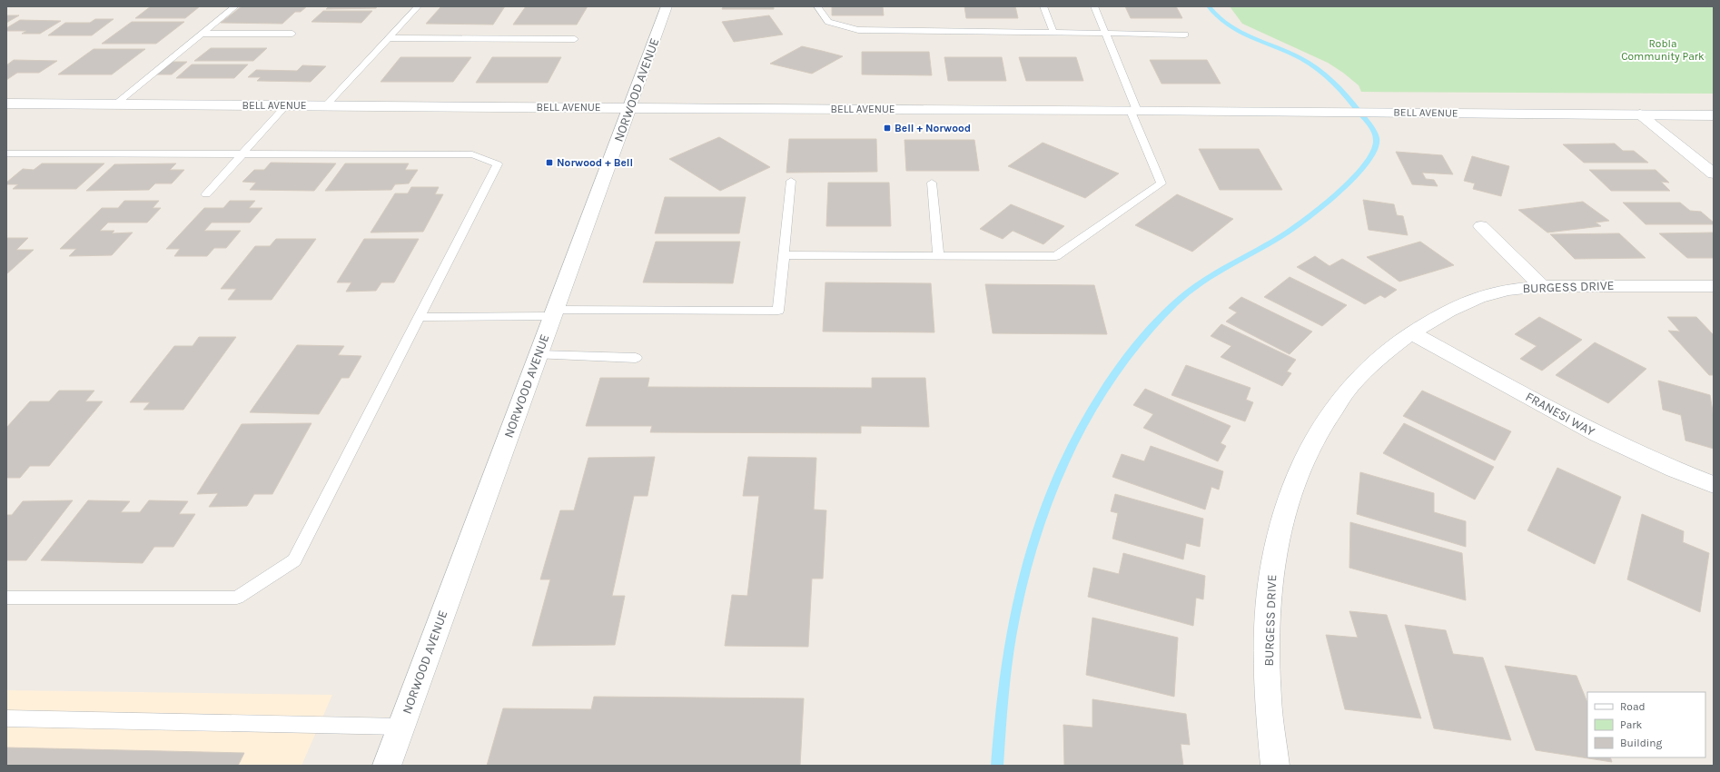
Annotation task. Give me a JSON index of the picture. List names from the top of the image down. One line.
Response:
{"streets":{"main road":["NORWOOD AVENUE","BELL AVENUE","BURGESS DRIVE","FRANESI WAY"]},"crossings":[["NORWOOD AVENUE","BELL AVENUE"],["BURGESS DRIVE","FRANESI WAY"]],"parks":["Robla Community Park"],"places":{"transit":["Bell + Norwood","Norwood + Bell"]},"legend":["Road","Park","Building"]}
